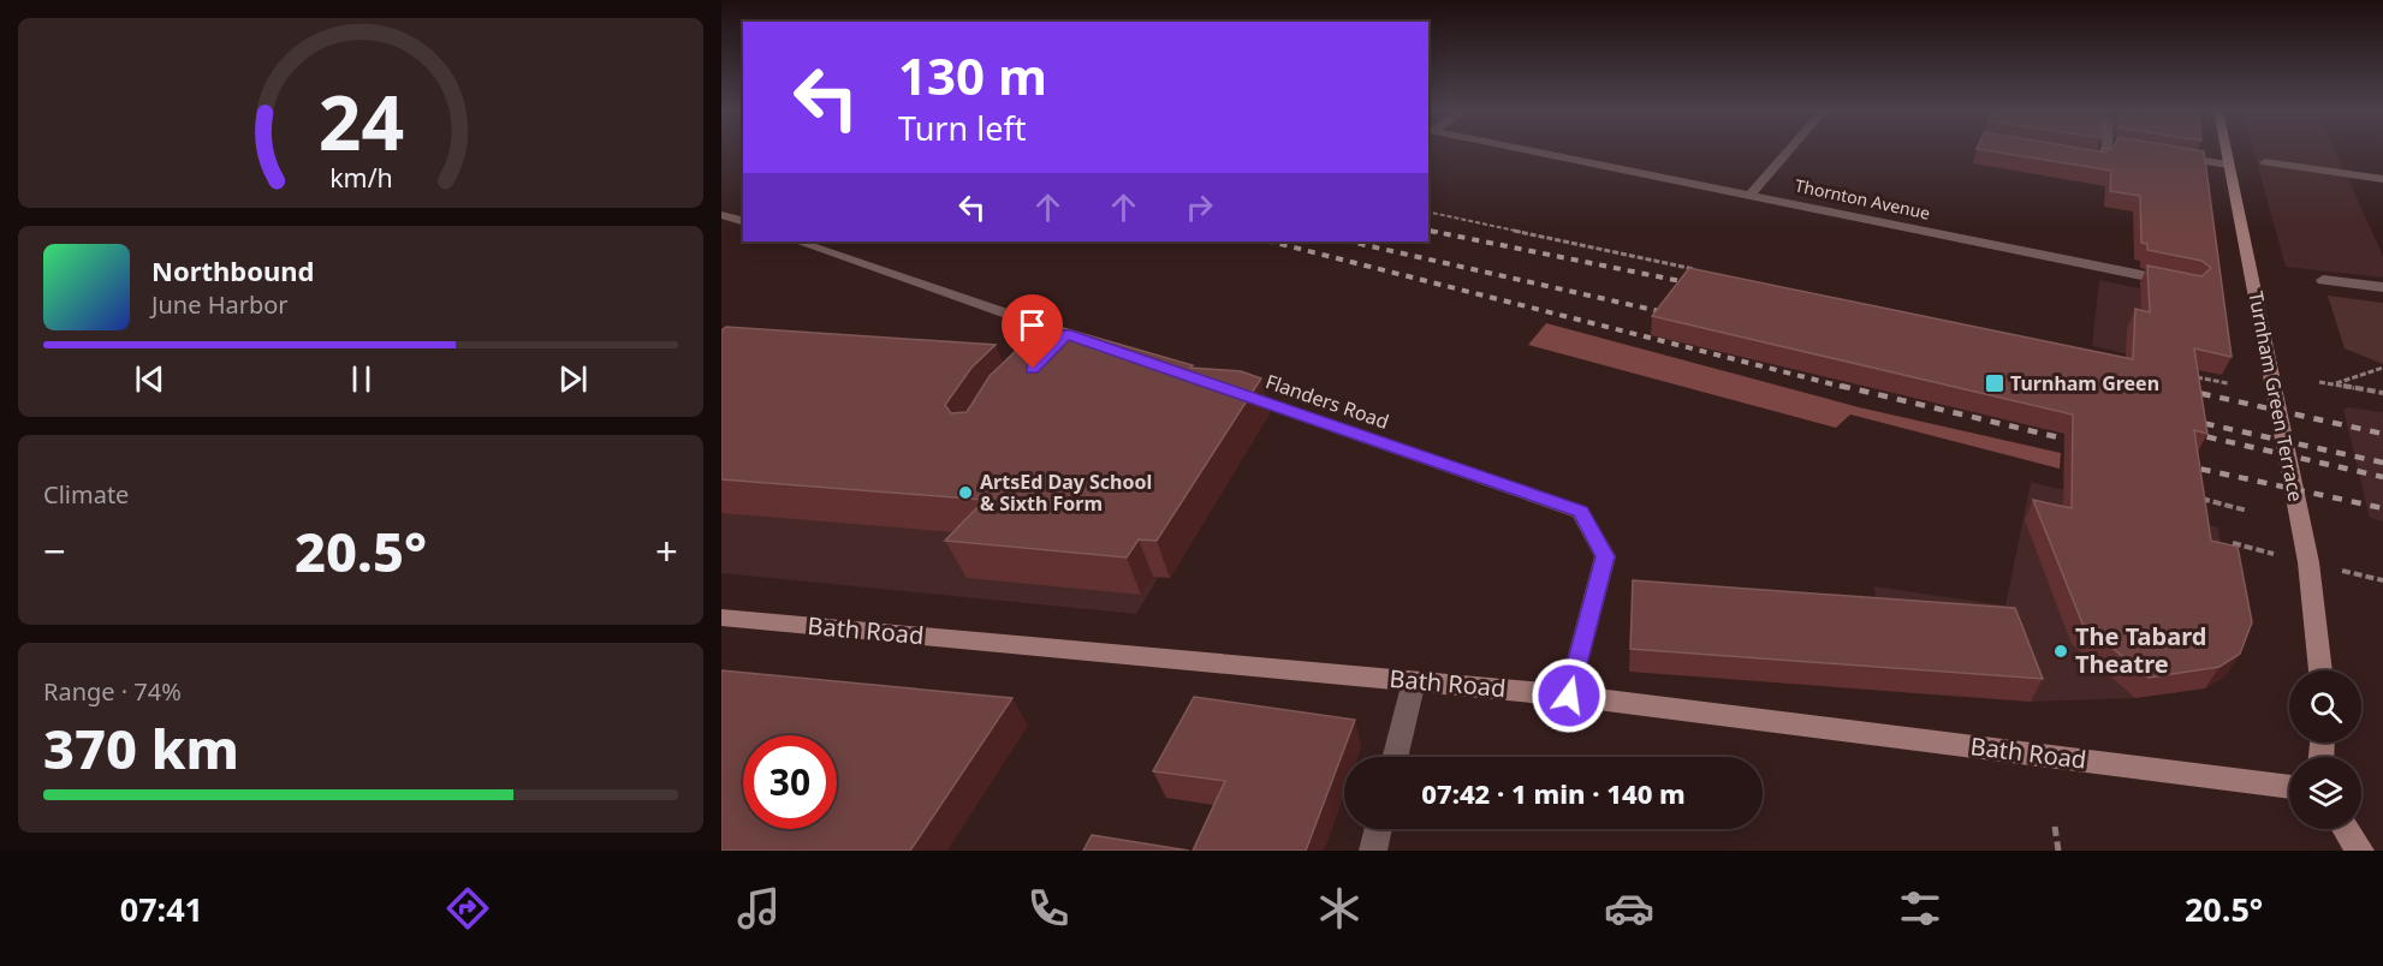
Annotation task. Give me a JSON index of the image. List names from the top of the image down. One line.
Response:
{"streets":{"main road":["Turnham Green Terrace","Bath Road"],"street":["Thornton Avenue","Flanders Road"]},"crossings":[["Flanders Road","Bath Road"]],"places":{"transit":["Turnham Green"],"other":["ArtsEd Day School & Sixth Form","The Tabard Theatre"]},"page":{"turn":["130 m","Turn left"],"song":["Northbound","June Harbor"],"tile":["Climate",["Range · 74%","370 km"]],"heat":["−","20.5°","+"],"limit":"30","trip":"07:42 · 1 min · 140 m","tabs":["07:41","20.5°"],"gauge":["24","km/h"]}}
